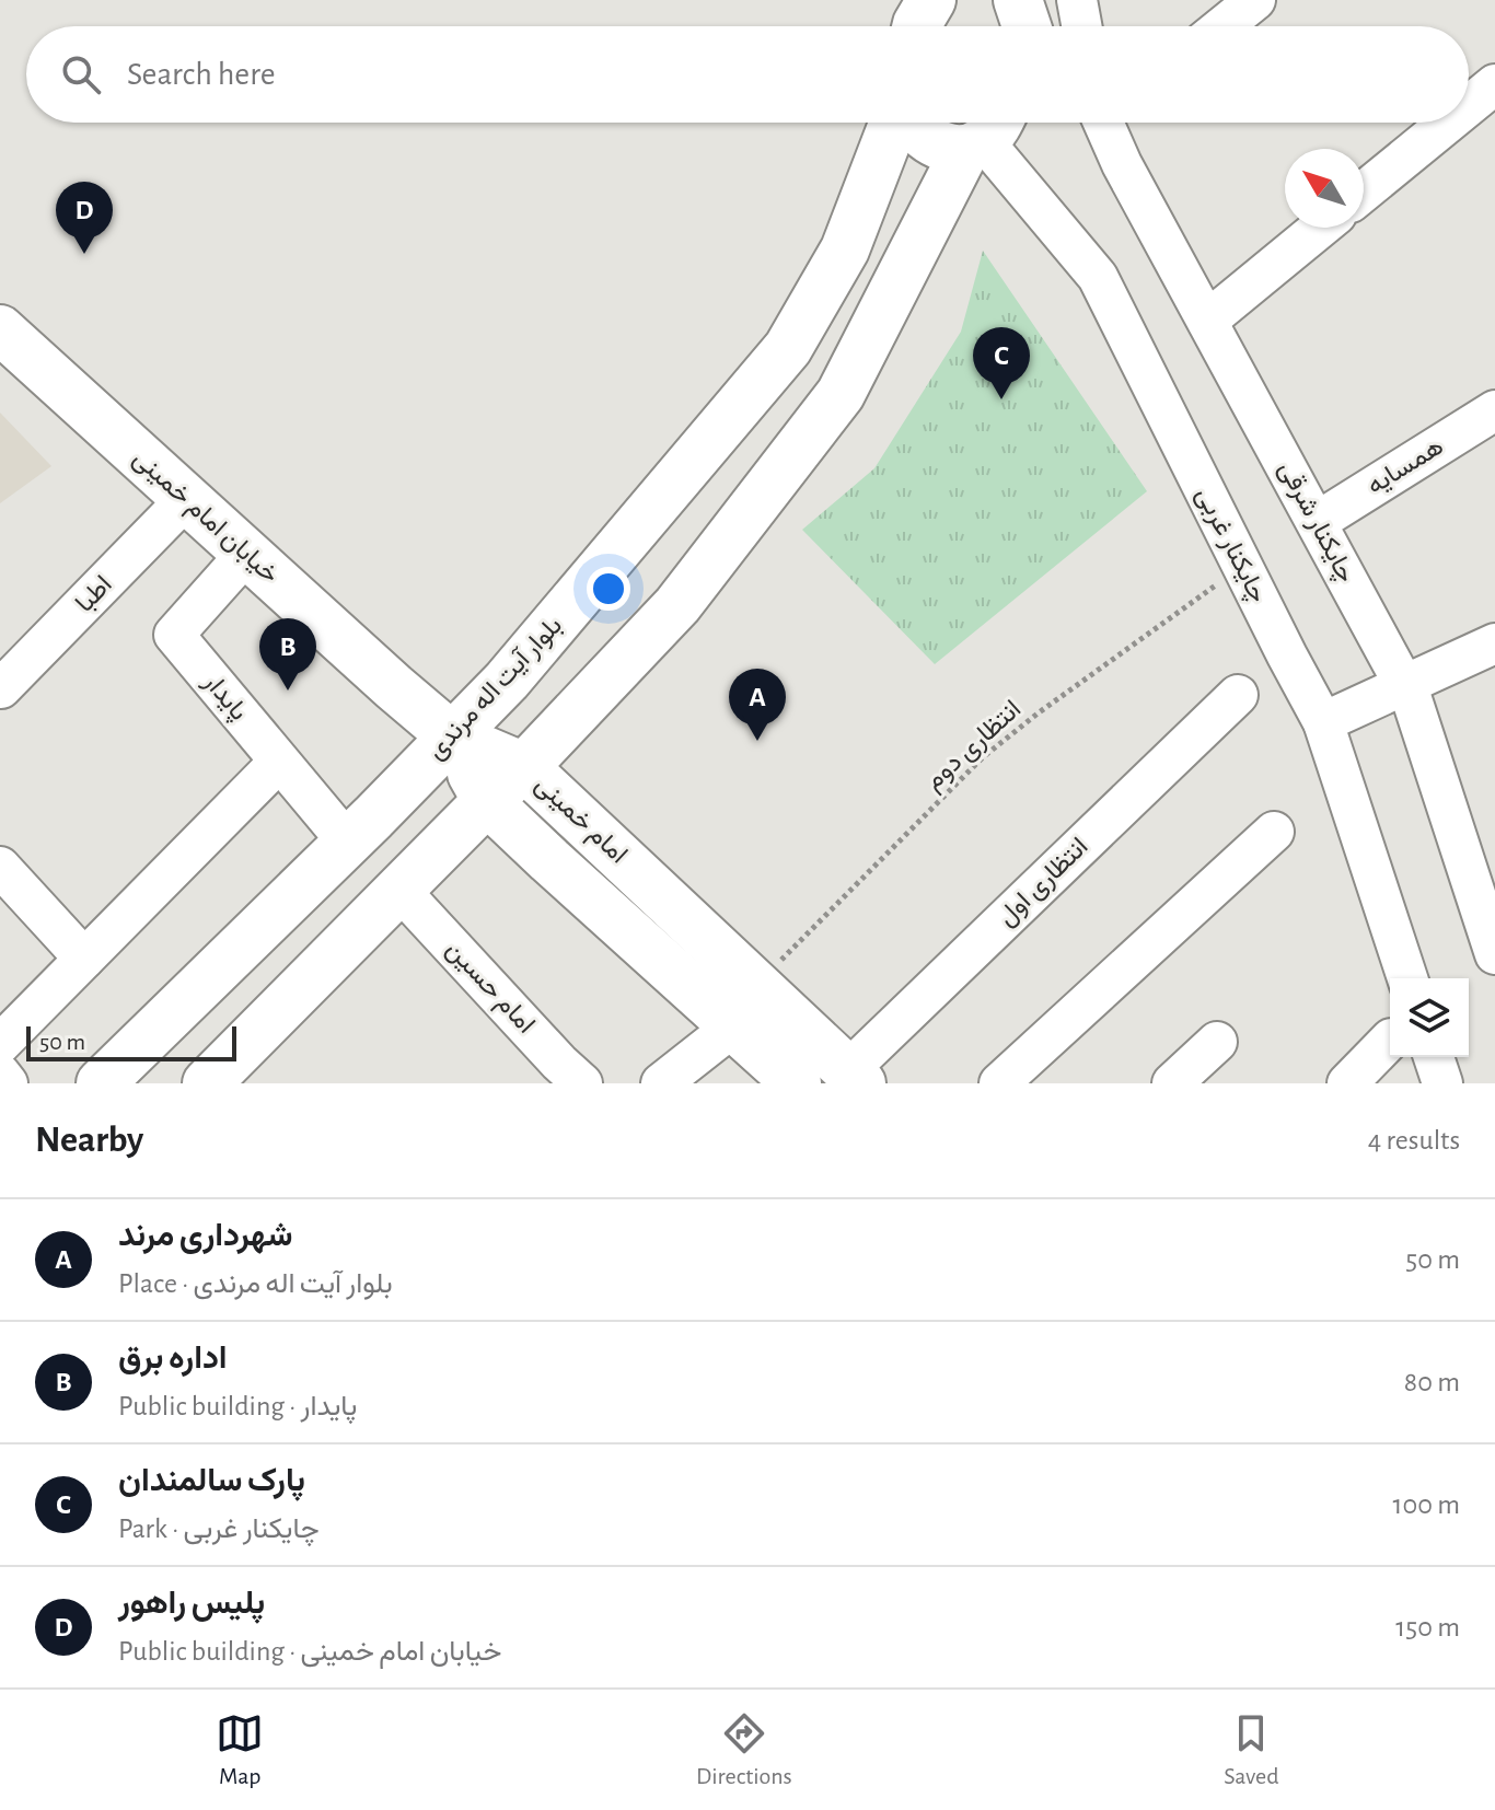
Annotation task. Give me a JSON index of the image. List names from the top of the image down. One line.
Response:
{"streets":{"main road":["خیابان امام خمینی","بلوار آیت اله مرندی","امام خمینی"],"street":["همسایه","چایکنار شرقی","چایکنار غربی","اطبا","پایدار","انتظاری اول","امام حسین"],"path":["انتظاری دوم"]},"crossings":[["همسایه","چایکنار شرقی"],["خیابان امام خمینی","اطبا"],["خیابان امام خمینی","بلوار آیت اله مرندی"],["خیابان امام خمینی","پایدار"],["خیابان امام خمینی","امام خمینی"],["چایکنار غربی","انتظاری دوم"],["بلوار آیت اله مرندی","پایدار"],["بلوار آیت اله مرندی","امام خمینی"],["انتظاری دوم","امام خمینی"],["امام خمینی","انتظاری اول"]],"scale_bar":"50 m","north":"top left","page":{"search":"Search here","pins":["D","C","B","A"],"scale":"50 m","heading":["Nearby","4 results"],"list":[{"mark":"A","name":"شهرداری مرند","note":"Place · بلوار آیت اله مرندی","value":"50 m"},{"mark":"B","name":"اداره برق","note":"Public building · پایدار","value":"80 m"},{"mark":"C","name":"پارک سالمندان","note":"Park · چایکنار غربی","value":"100 m"},{"mark":"D","name":"پلیس راهور","note":"Public building · خیابان امام خمینی","value":"150 m"}],"nav":["Map","Directions","Saved"]}}
